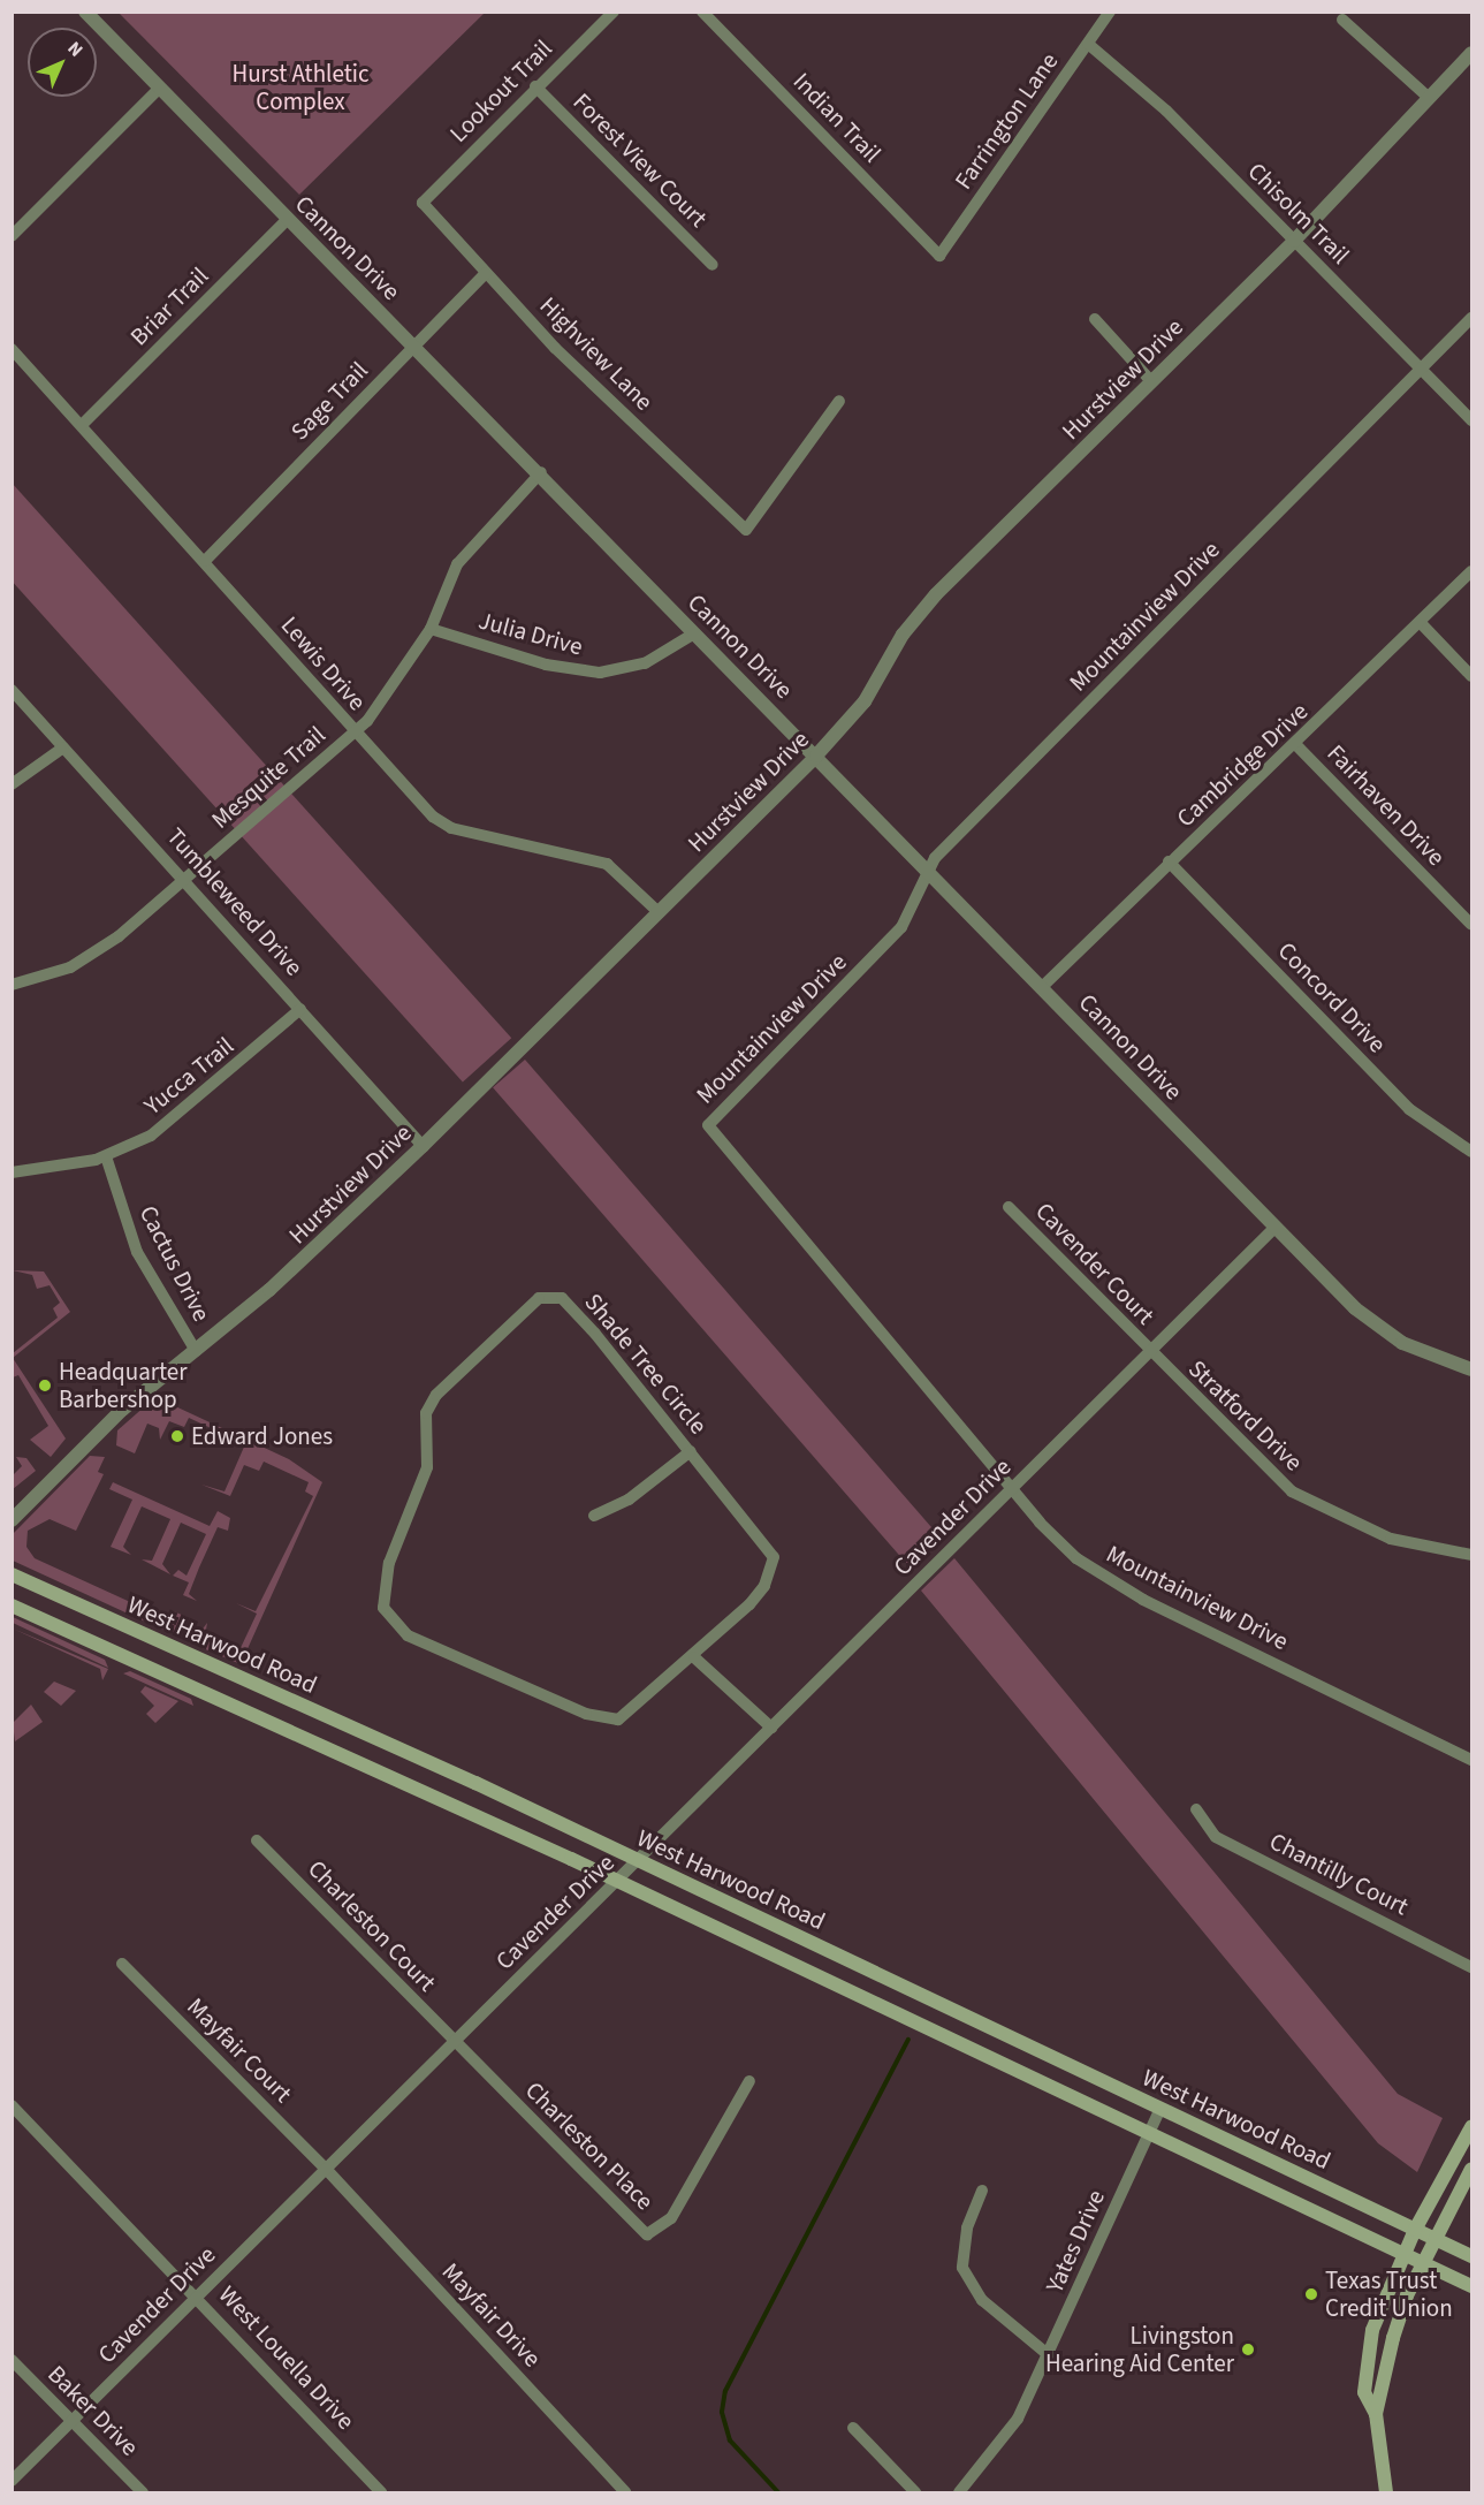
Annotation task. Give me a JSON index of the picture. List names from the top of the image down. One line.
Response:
{"streets":{"main road":["West Harwood Road"],"street":["Lookout Trail","Indian Trail","Farrington Lane","Forest View Court","Chisolm Trail","Cannon Drive","Briar Trail","Highview Lane","Hurstview Drive","Sage Trail","Mountainview Drive","Julia Drive","Lewis Drive","Cambridge Drive","Mesquite Trail","Fairhaven Drive","Tumbleweed Drive","Concord Drive","Yucca Trail","Cactus Drive","Cavender Court","Shade Tree Circle","Stratford Drive","Cavender Drive","Chantilly Court","Charleston Court","Mayfair Court","Charleston Place","Yates Drive","Mayfair Drive","West Louella Drive","Baker Drive"]},"crossings":[["Lookout Trail","Forest View Court"],["Lookout Trail","Highview Lane"],["Indian Trail","Farrington Lane"],["Farrington Lane","Chisolm Trail"],["Chisolm Trail","Hurstview Drive"],["Chisolm Trail","Mountainview Drive"],["Cannon Drive","Briar Trail"],["Cannon Drive","Hurstview Drive"],["Cannon Drive","Sage Trail"],["Cannon Drive","Mountainview Drive"],["Cannon Drive","Julia Drive"],["Cannon Drive","Cambridge Drive"],["Cannon Drive","Mesquite Trail"],["Cannon Drive","Cavender Drive"],["Briar Trail","Lewis Drive"],["Highview Lane","Sage Trail"],["Hurstview Drive","Lewis Drive"],["Hurstview Drive","Tumbleweed Drive"],["Hurstview Drive","Cactus Drive"],["Sage Trail","Lewis Drive"],["Mountainview Drive","Cavender Drive"],["Julia Drive","Mesquite Trail"],["Lewis Drive","Mesquite Trail"],["Cambridge Drive","Fairhaven Drive"],["Cambridge Drive","Concord Drive"],["Mesquite Trail","Tumbleweed Drive"],["Tumbleweed Drive","Yucca Trail"],["Yucca Trail","Cactus Drive"],["Cavender Court","Stratford Drive"],["Cavender Court","Cavender Drive"],["Stratford Drive","Cavender Drive"],["Cavender Drive","West Harwood Road"],["Cavender Drive","Charleston Court"],["Cavender Drive","Mayfair Court"],["Cavender Drive","Charleston Place"],["Cavender Drive","Mayfair Drive"],["Cavender Drive","West Louella Drive"],["Cavender Drive","Baker Drive"],["West Harwood Road","Yates Drive"],["Charleston Court","Charleston Place"],["Mayfair Court","Mayfair Drive"]],"parks":["Hurst Athletic Complex"],"places":["Headquarter Barbershop","Edward Jones","Texas Trust Credit Union","Livingston Hearing Aid Center"],"north":"top right"}
